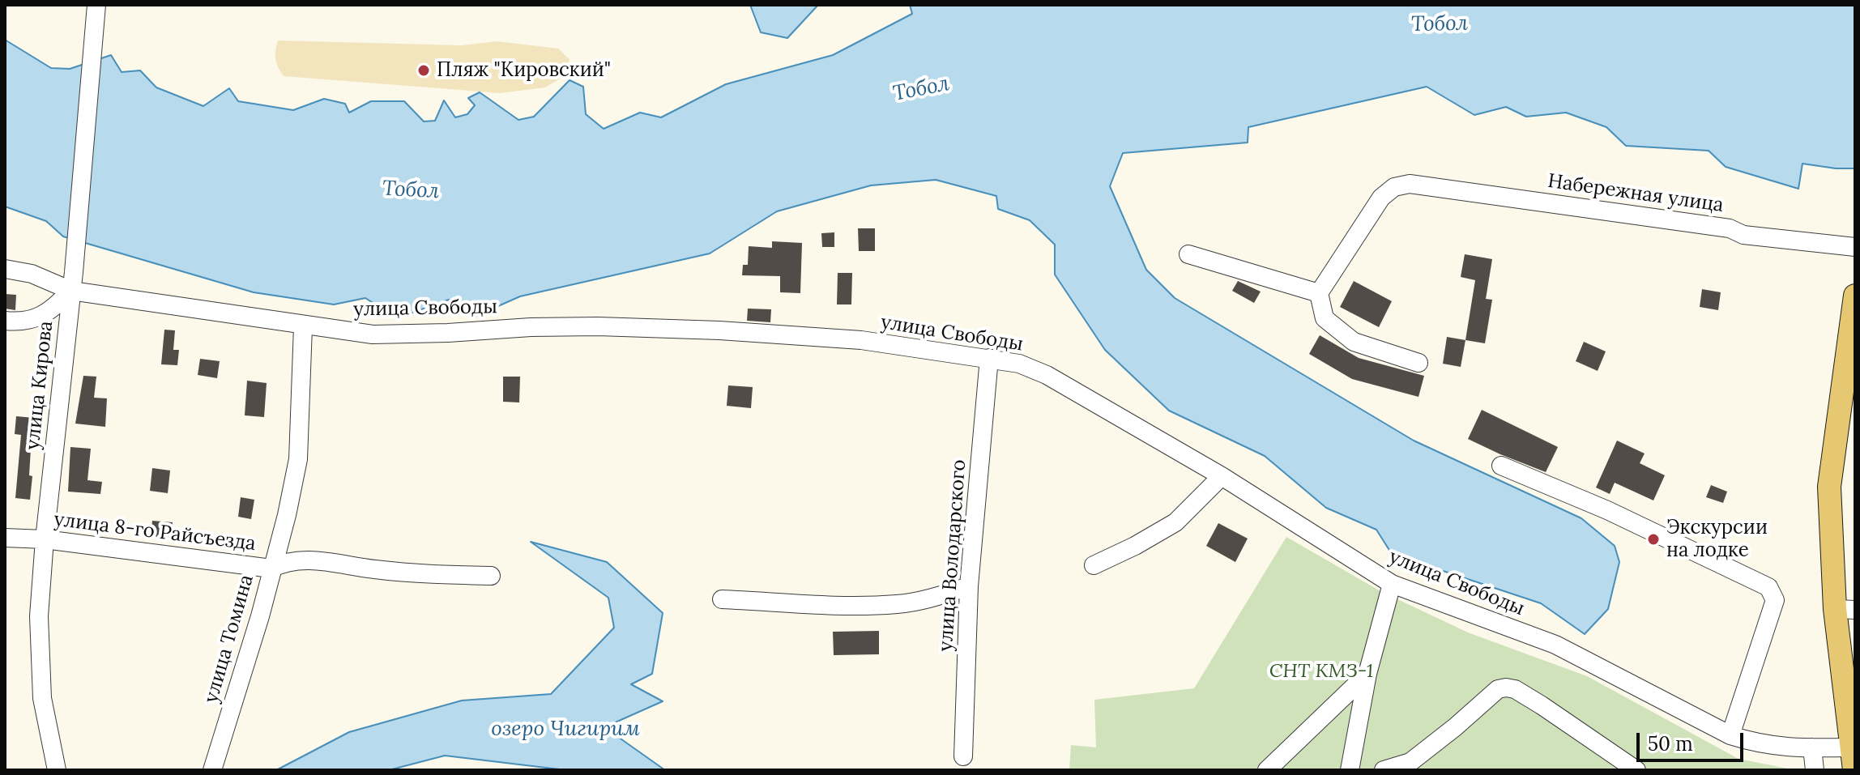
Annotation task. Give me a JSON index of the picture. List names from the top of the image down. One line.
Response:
{"streets":{"street":["Набережная улица","улица Свободы","улица Кирова","улица 8-го Райсъезда","улица Володарского","улица Томина"]},"crossings":[["улица Свободы","улица Кирова"],["улица Свободы","улица Володарского"],["улица Свободы","улица Томина"],["улица Кирова","улица 8-го Райсъезда"],["улица 8-го Райсъезда","улица Томина"]],"water":["Тобол","озеро Чигирим"],"parks":["СНТ КМЗ-1"],"places":["Пляж \"Кировский\"","Экскурсии на лодке"],"scale_bar":"50 m"}
